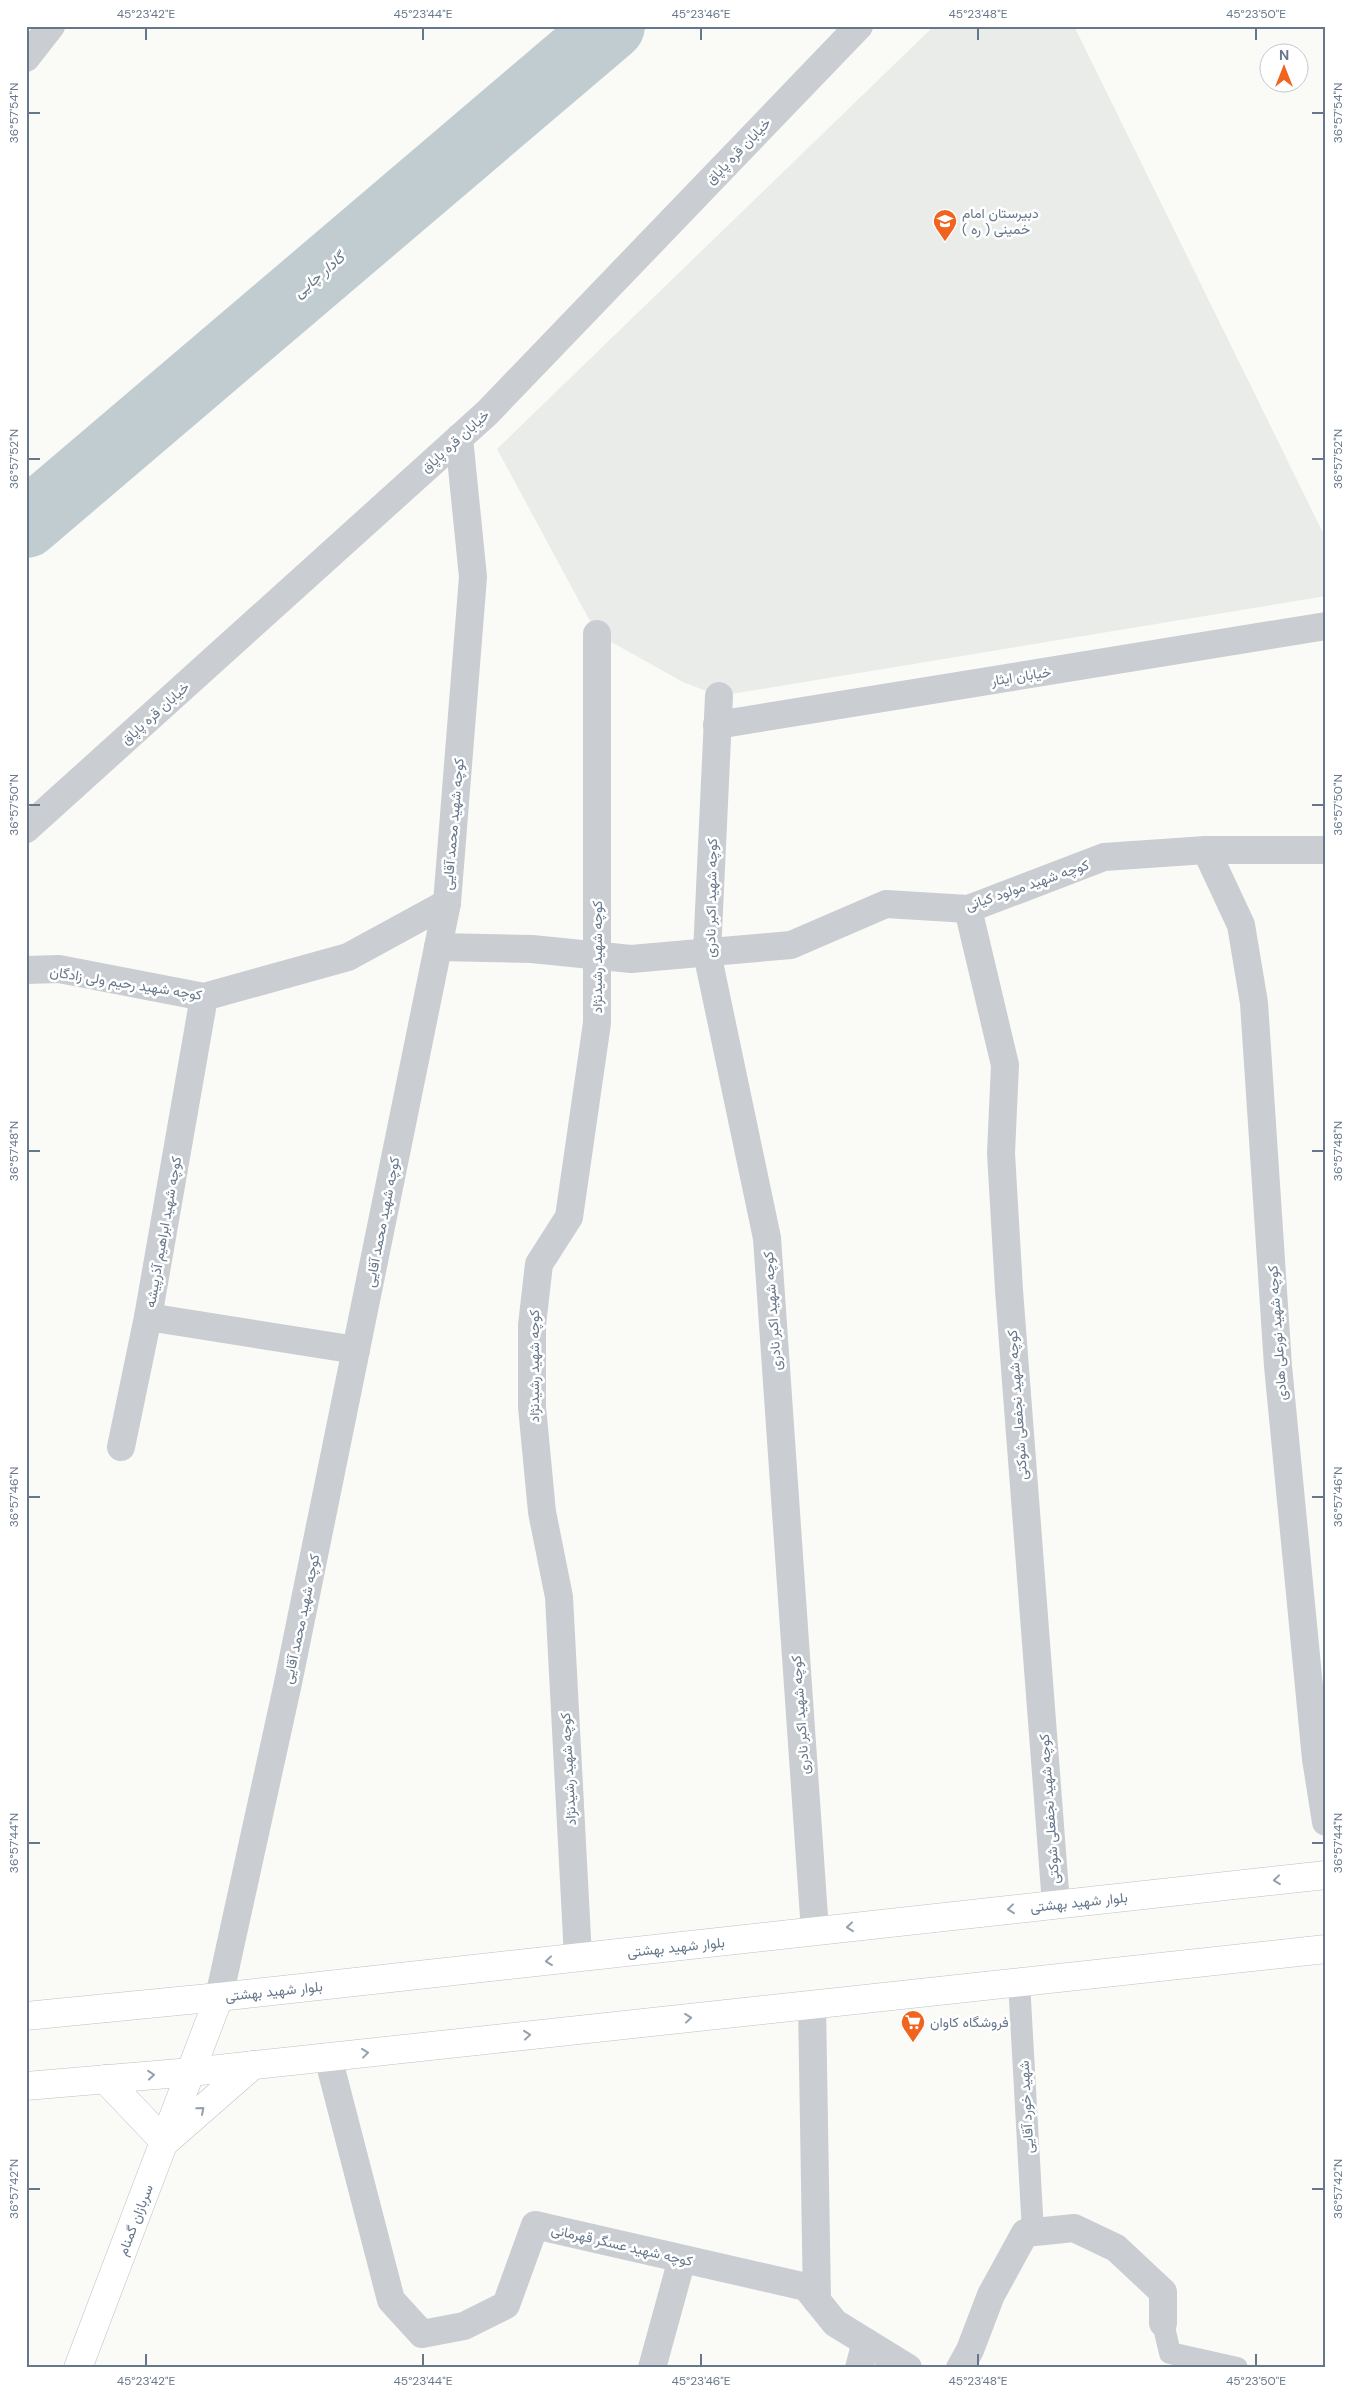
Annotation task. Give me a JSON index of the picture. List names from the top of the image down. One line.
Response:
{"streets":{"main road":["بلوار شهید بهشتی","سربازان گمنام"],"street":["خیابان قره پاپاق","خیابان ایثار","کوچه شهید محمد آقایی","کوچه شهید مولود کیانی","کوچه شهید اکبر نادری","کوچه شهید رشیدنژاد","کوچه شهید رحیم ولی زادگان","کوچه شهید ابراهیم آذرپیشه","کوچه شهید نورعلی هادی","کوچه شهید نجفعلی شوکتی","کوچه شهید عسگر قهرمانی"],"lane":["شهید خورد آقایی"]},"crossings":[["خیابان قره پاپاق","کوچه شهید محمد آقایی"],["خیابان ایثار","کوچه شهید اکبر نادری"],["کوچه شهید محمد آقایی","کوچه شهید مولود کیانی"],["کوچه شهید محمد آقایی","کوچه شهید رحیم ولی زادگان"],["کوچه شهید محمد آقایی","کوچه شهید ابراهیم آذرپیشه"],["کوچه شهید محمد آقایی","بلوار شهید بهشتی"],["کوچه شهید محمد آقایی","سربازان گمنام"],["کوچه شهید مولود کیانی","کوچه شهید اکبر نادری"],["کوچه شهید مولود کیانی","کوچه شهید رشیدنژاد"],["کوچه شهید مولود کیانی","کوچه شهید نورعلی هادی"],["کوچه شهید مولود کیانی","کوچه شهید نجفعلی شوکتی"],["کوچه شهید اکبر نادری","بلوار شهید بهشتی"],["کوچه شهید رشیدنژاد","بلوار شهید بهشتی"],["کوچه شهید رحیم ولی زادگان","کوچه شهید ابراهیم آذرپیشه"],["کوچه شهید نجفعلی شوکتی","بلوار شهید بهشتی"],["بلوار شهید بهشتی","سربازان گمنام"]],"water":["گادار چایی"],"places":{"school or university":["دبیرستان امام خمینی ( ره )"],"supermarket":["فروشگاه کاوان"]},"north":"top","coordinates":["45°23'42\"E","45°23'44\"E","45°23'46\"E","45°23'48\"E","45°23'50\"E","36°57'54\"N","36°57'52\"N","36°57'50\"N","36°57'48\"N","36°57'46\"N","36°57'44\"N","36°57'42\"N"]}
